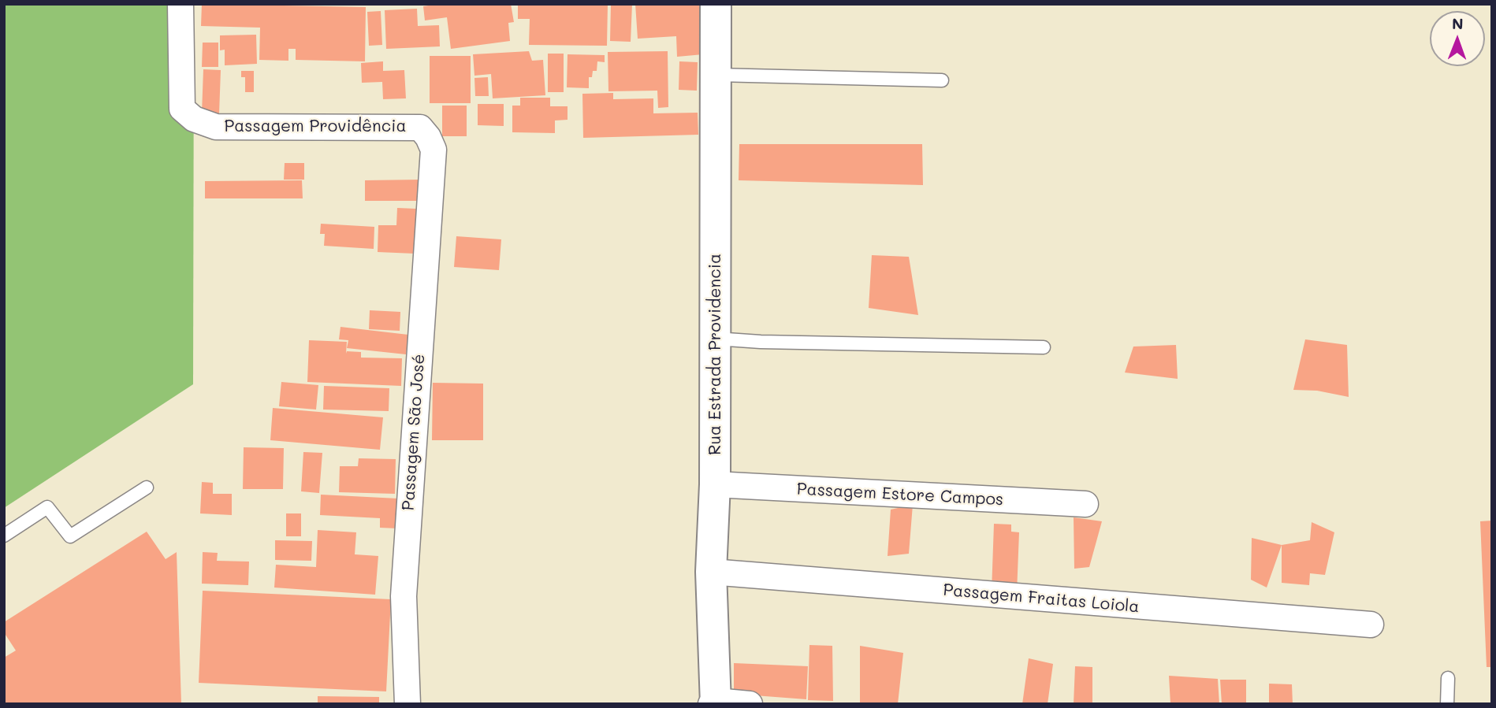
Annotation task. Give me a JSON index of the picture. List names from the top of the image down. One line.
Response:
{"streets":{"main road":["Rua Estrada Providencia"],"street":["Passagem Providência","Passagem São José","Passagem Estore Campos","Passagem Fraitas Loiola"]},"crossings":[["Passagem Providência","Passagem São José"],["Rua Estrada Providencia","Passagem Estore Campos"],["Rua Estrada Providencia","Passagem Fraitas Loiola"]],"north":"top"}
